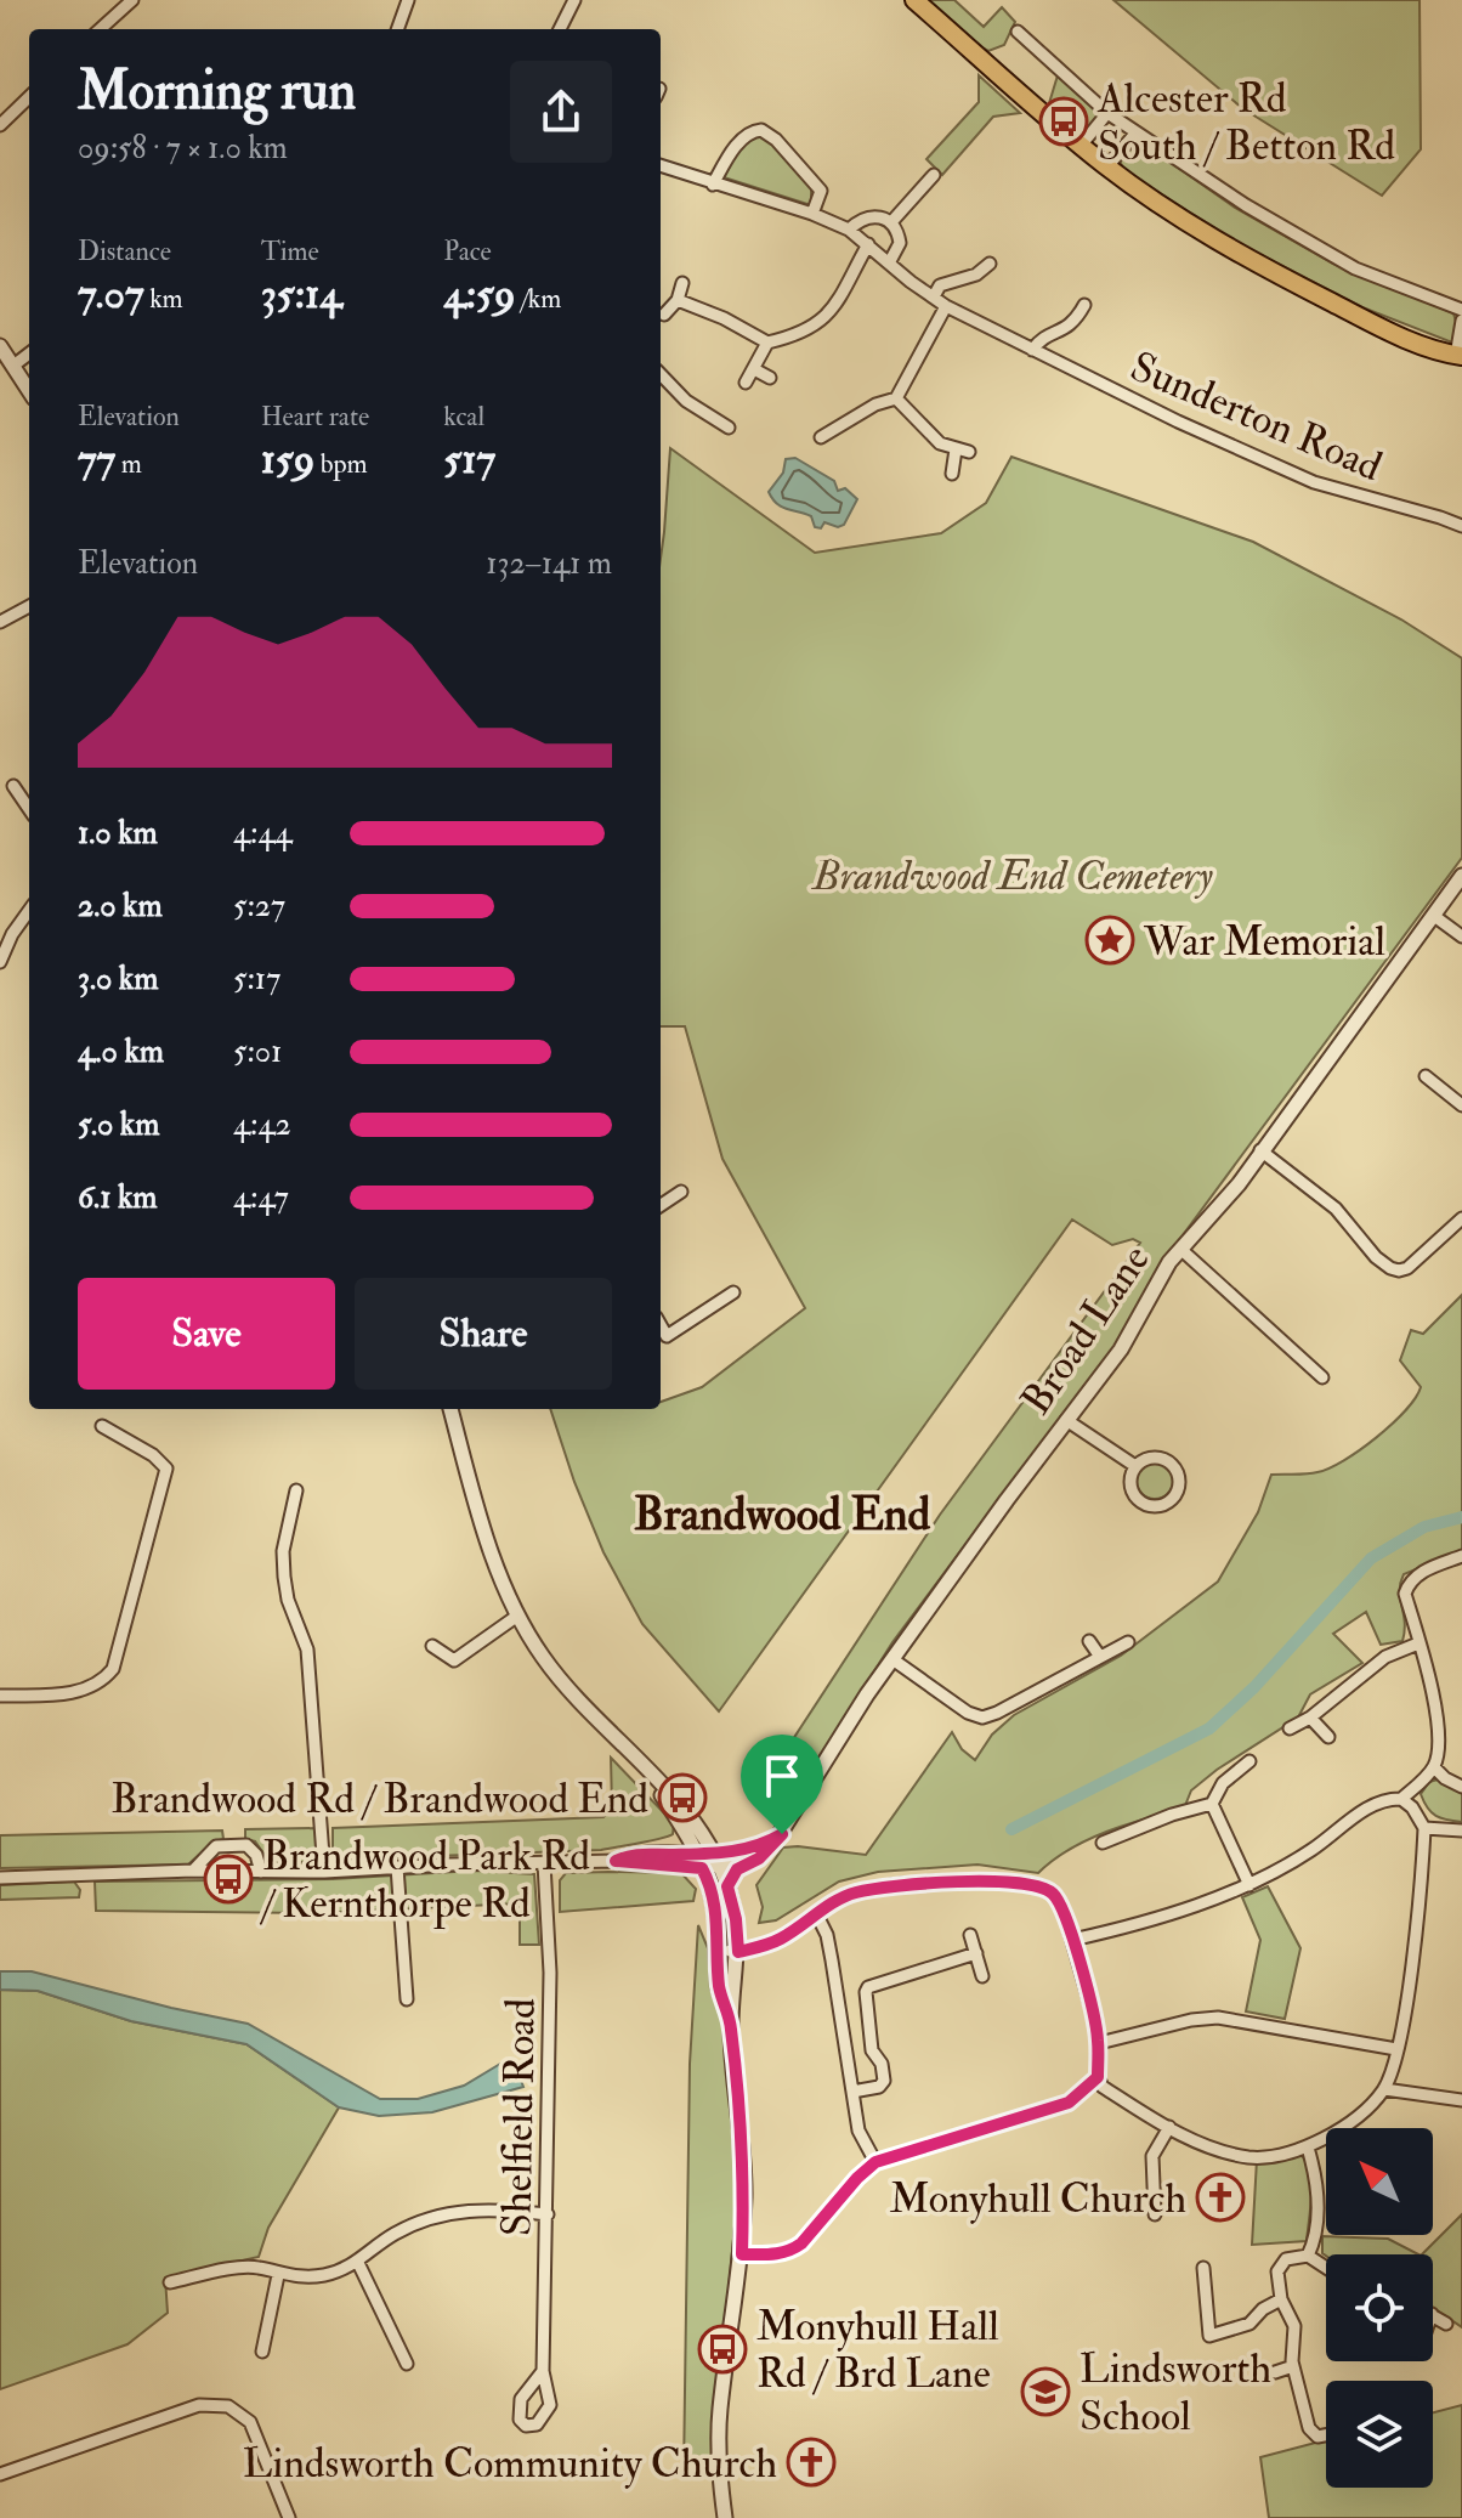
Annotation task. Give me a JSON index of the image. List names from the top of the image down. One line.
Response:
{"streets":{"street":["Sunderton Road","Broad Lane","Shelfield Road"]},"districts":["Brandwood End"],"parks":["Brandwood End Cemetery"],"places":{"bus stop":["Alcester Rd South / Betton Rd","Brandwood Rd / Brandwood End","Brandwood Park Rd / Kernthorpe Rd","Monyhull Hall Rd / Brd Lane"],"place":["War Memorial"],"church":["Monyhull Church","Lindsworth Community Church"],"school or university":["Lindsworth School"]},"north":"top left","page":{"heading":["Morning run","09:58 · 7 × 1.0 km"],"stats":[["Distance","7.07 km"],["Time","35:14"],["Pace","4:59 /km"],["Elevation","77 m"],["Heart rate","159 bpm"],["kcal","517"]],"chart":["Elevation","132–141 m"],"list":[{"name":"1.0 km","note":"4:44"},{"name":"2.0 km","note":"5:27"},{"name":"3.0 km","note":"5:17"},{"name":"4.0 km","note":"5:01"},{"name":"5.0 km","note":"4:42"},{"name":"6.1 km","note":"4:47"}],"buttons":["Save","Share"]}}
